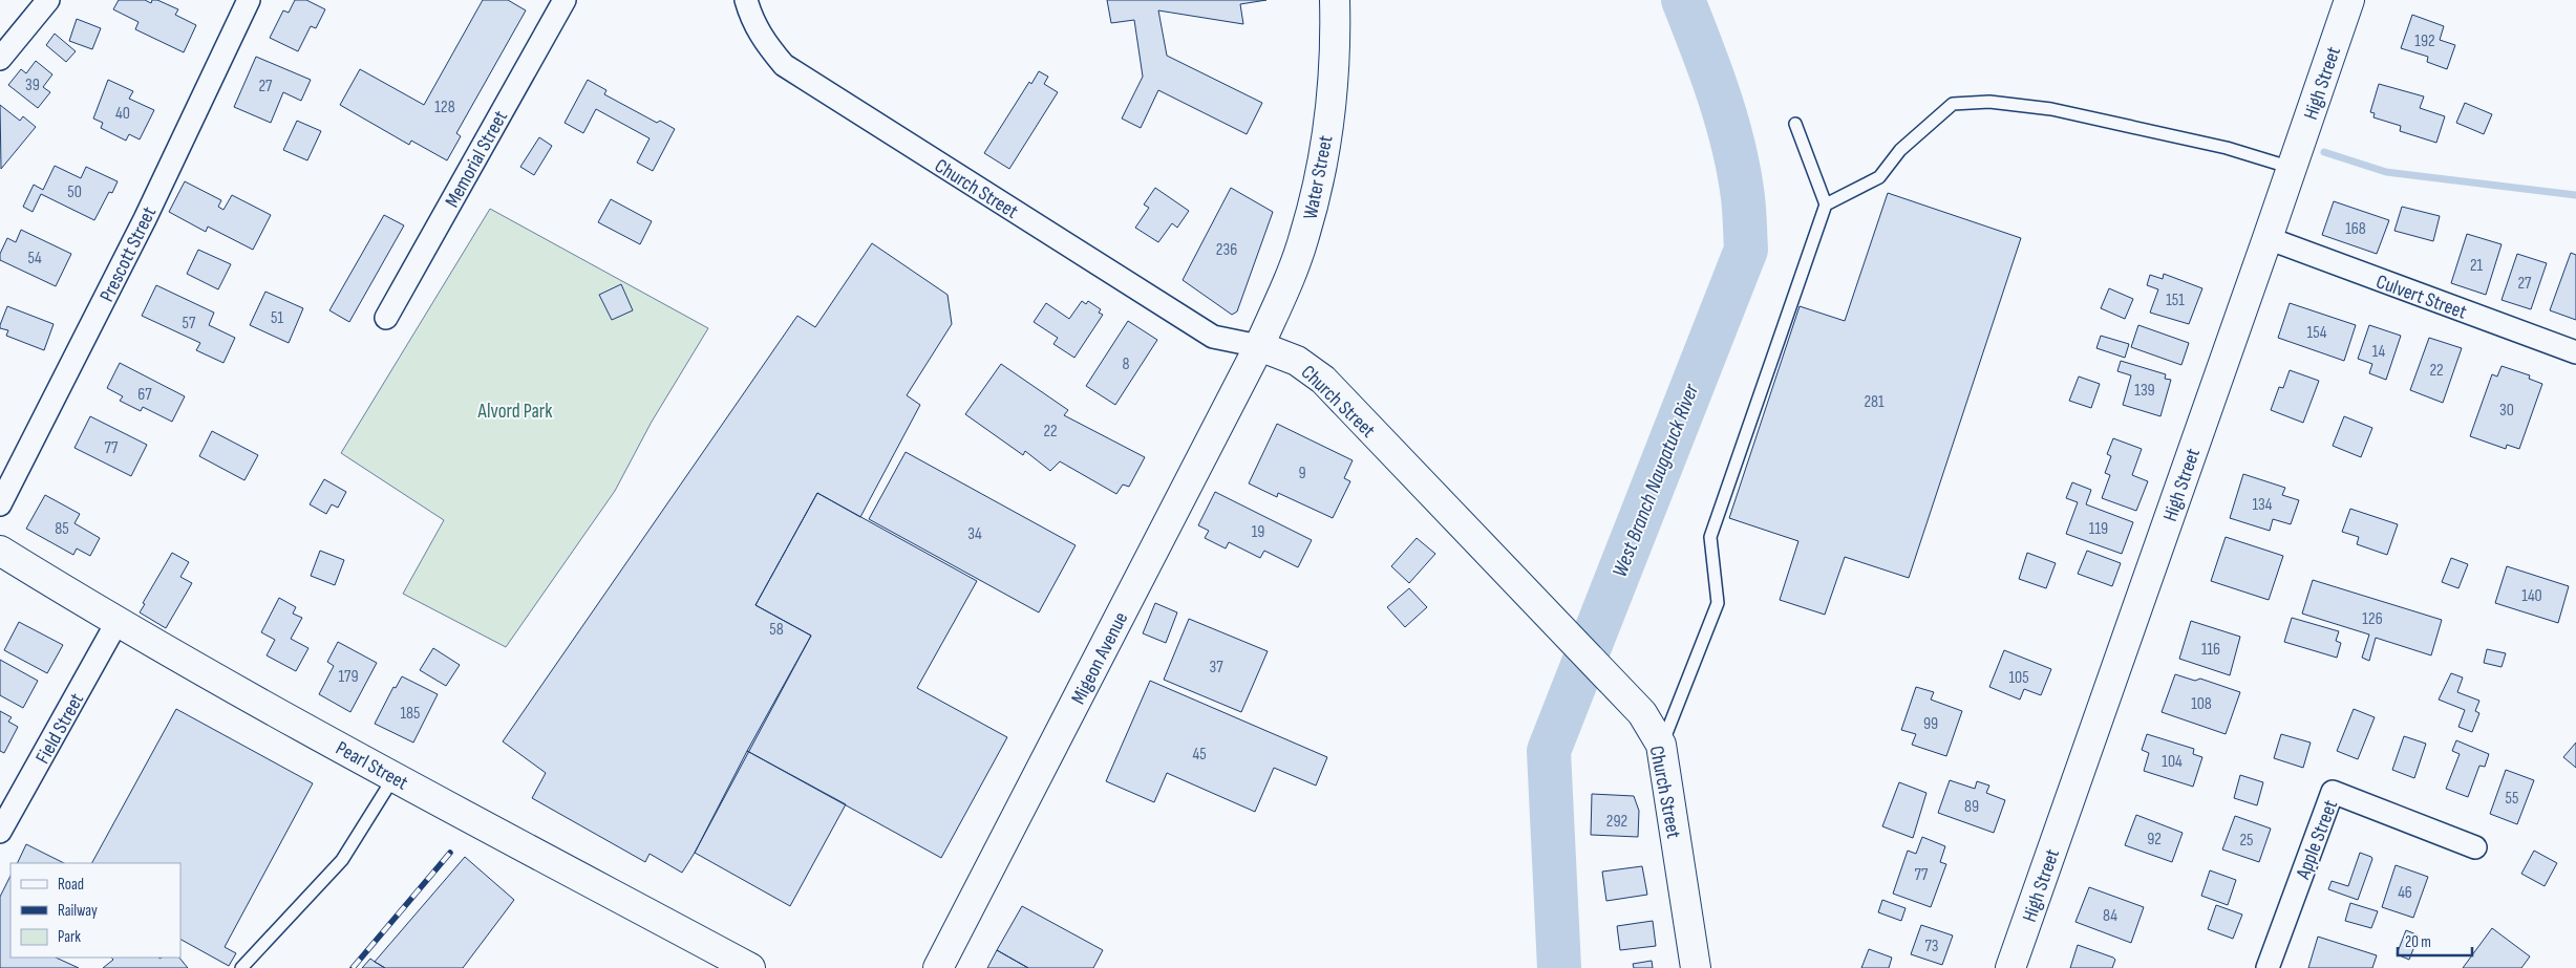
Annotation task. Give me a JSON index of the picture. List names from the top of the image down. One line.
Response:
{"streets":{"street":["High Street","Memorial Street","Water Street","Church Street","Prescott Street","Culvert Street","Migeon Avenue","Field Street","Pearl Street","Apple Street"]},"crossings":[["High Street","Culvert Street"],["Water Street","Church Street"],["Water Street","Migeon Avenue"],["Church Street","Migeon Avenue"],["Field Street","Pearl Street"]],"water":["West Branch Naugatuck River"],"parks":["Alvord Park"],"house_numbers":["192","39","27","128","40","50","168","236","54","21","27","151","51","57","154","14","8","22","139","67","281","30","22","77","9","134","85","119","19","34","140","126","58","116","37","179","105","108","185","99","45","104","55","89","292","92","25","77","46","84","73"],"legend":["Road","Railway","Park"],"scale_bar":"20 m"}
